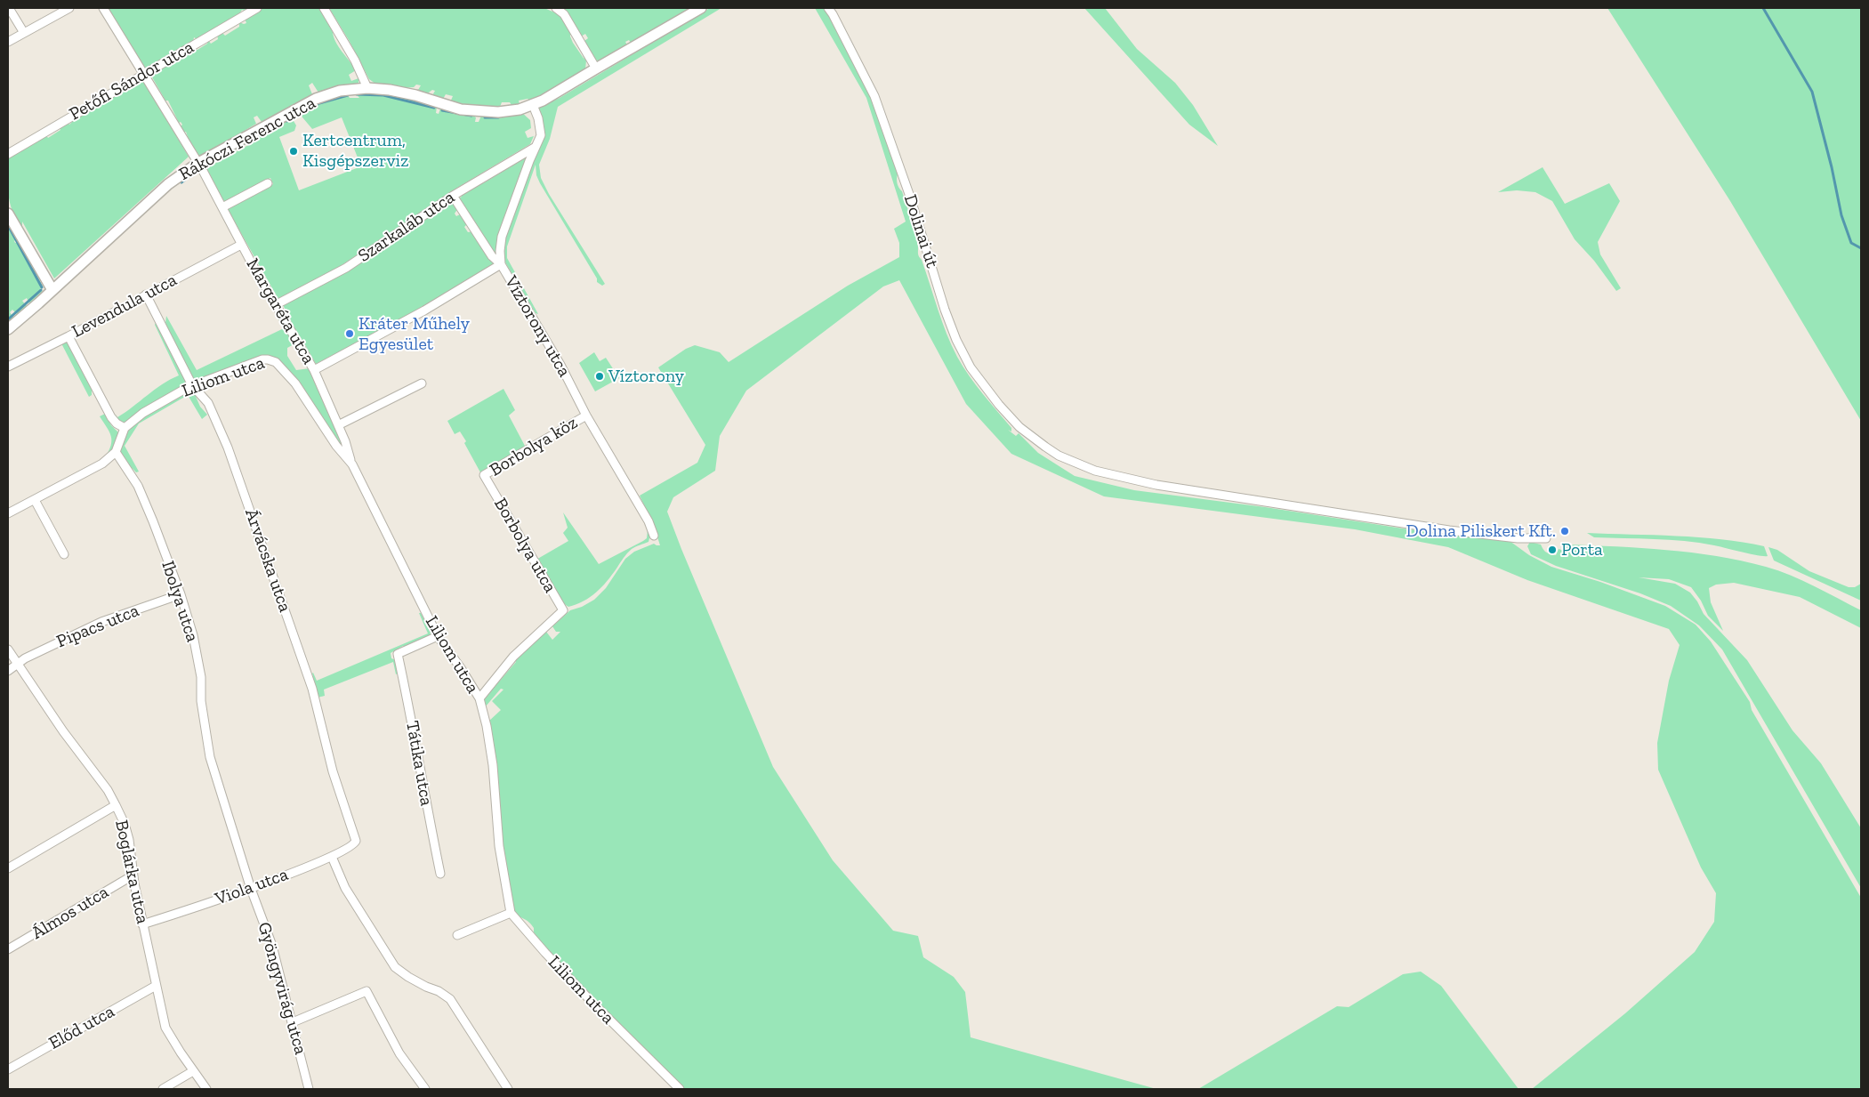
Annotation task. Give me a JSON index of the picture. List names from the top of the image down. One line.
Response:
{"streets":{"street":["Petőfi Sándor utca","Rákóczi Ferenc utca","Szarkaláb utca","Dolinai út","Levendula utca","Margaréta utca","Víztorony utca","Liliom utca","Borbolya köz","Borbolya utca","Árvácska utca","Ibolya utca","Pipacs utca","Tátika utca","Boglárka utca","Viola utca","Álmos utca","Gyöngyvirág utca","Előd utca"]},"crossings":[["Petőfi Sándor utca","Margaréta utca"],["Rákóczi Ferenc utca","Margaréta utca"],["Rákóczi Ferenc utca","Víztorony utca"],["Szarkaláb utca","Margaréta utca"],["Szarkaláb utca","Víztorony utca"],["Levendula utca","Margaréta utca"],["Levendula utca","Árvácska utca"],["Margaréta utca","Liliom utca"],["Víztorony utca","Borbolya köz"],["Liliom utca","Borbolya utca"],["Liliom utca","Árvácska utca"],["Liliom utca","Tátika utca"],["Borbolya köz","Borbolya utca"],["Árvácska utca","Viola utca"],["Ibolya utca","Pipacs utca"],["Ibolya utca","Viola utca"],["Ibolya utca","Gyöngyvirág utca"],["Pipacs utca","Boglárka utca"],["Boglárka utca","Viola utca"],["Boglárka utca","Álmos utca"],["Boglárka utca","Előd utca"],["Viola utca","Gyöngyvirág utca"]],"places":["Kertcentrum, Kisgépszerviz","Kráter Műhely Egyesület","Víztorony","Dolina Piliskert Kft.","Porta"]}
